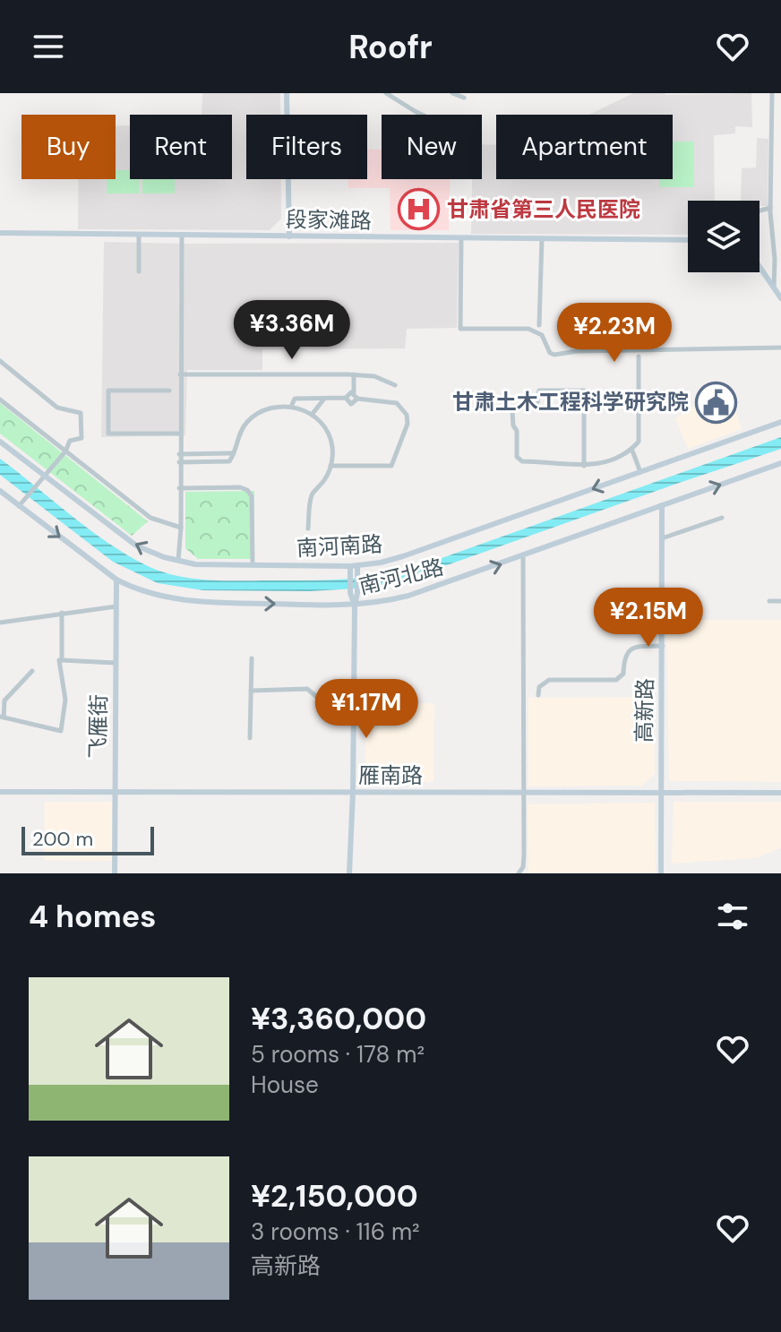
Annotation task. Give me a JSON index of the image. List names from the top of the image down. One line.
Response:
{"streets":{"street":["段家滩路","南河南路","南河北路","高新路","飞雁街","雁南路"]},"crossings":[["南河北路","高新路"],["南河北路","飞雁街"],["高新路","雁南路"],["飞雁街","雁南路"]],"one_way":["南河南路","南河北路"],"places":{"hospital":["甘肃省第三人民医院"],"public building":["甘肃土木工程科学研究院"]},"scale_bar":"200 m","page":{"header":"Roofr","chip":["Buy","Rent","Filters","New","Apartment"],"price":["¥3.36M","¥2.23M","¥2.15M","¥1.17M"],"scale":"200 m","heading":"4 homes","list":[{"name":"¥3,360,000","note":"5 rooms · 178 m² · House"},{"name":"¥2,150,000","note":"3 rooms · 116 m² · 高新路"}]}}
